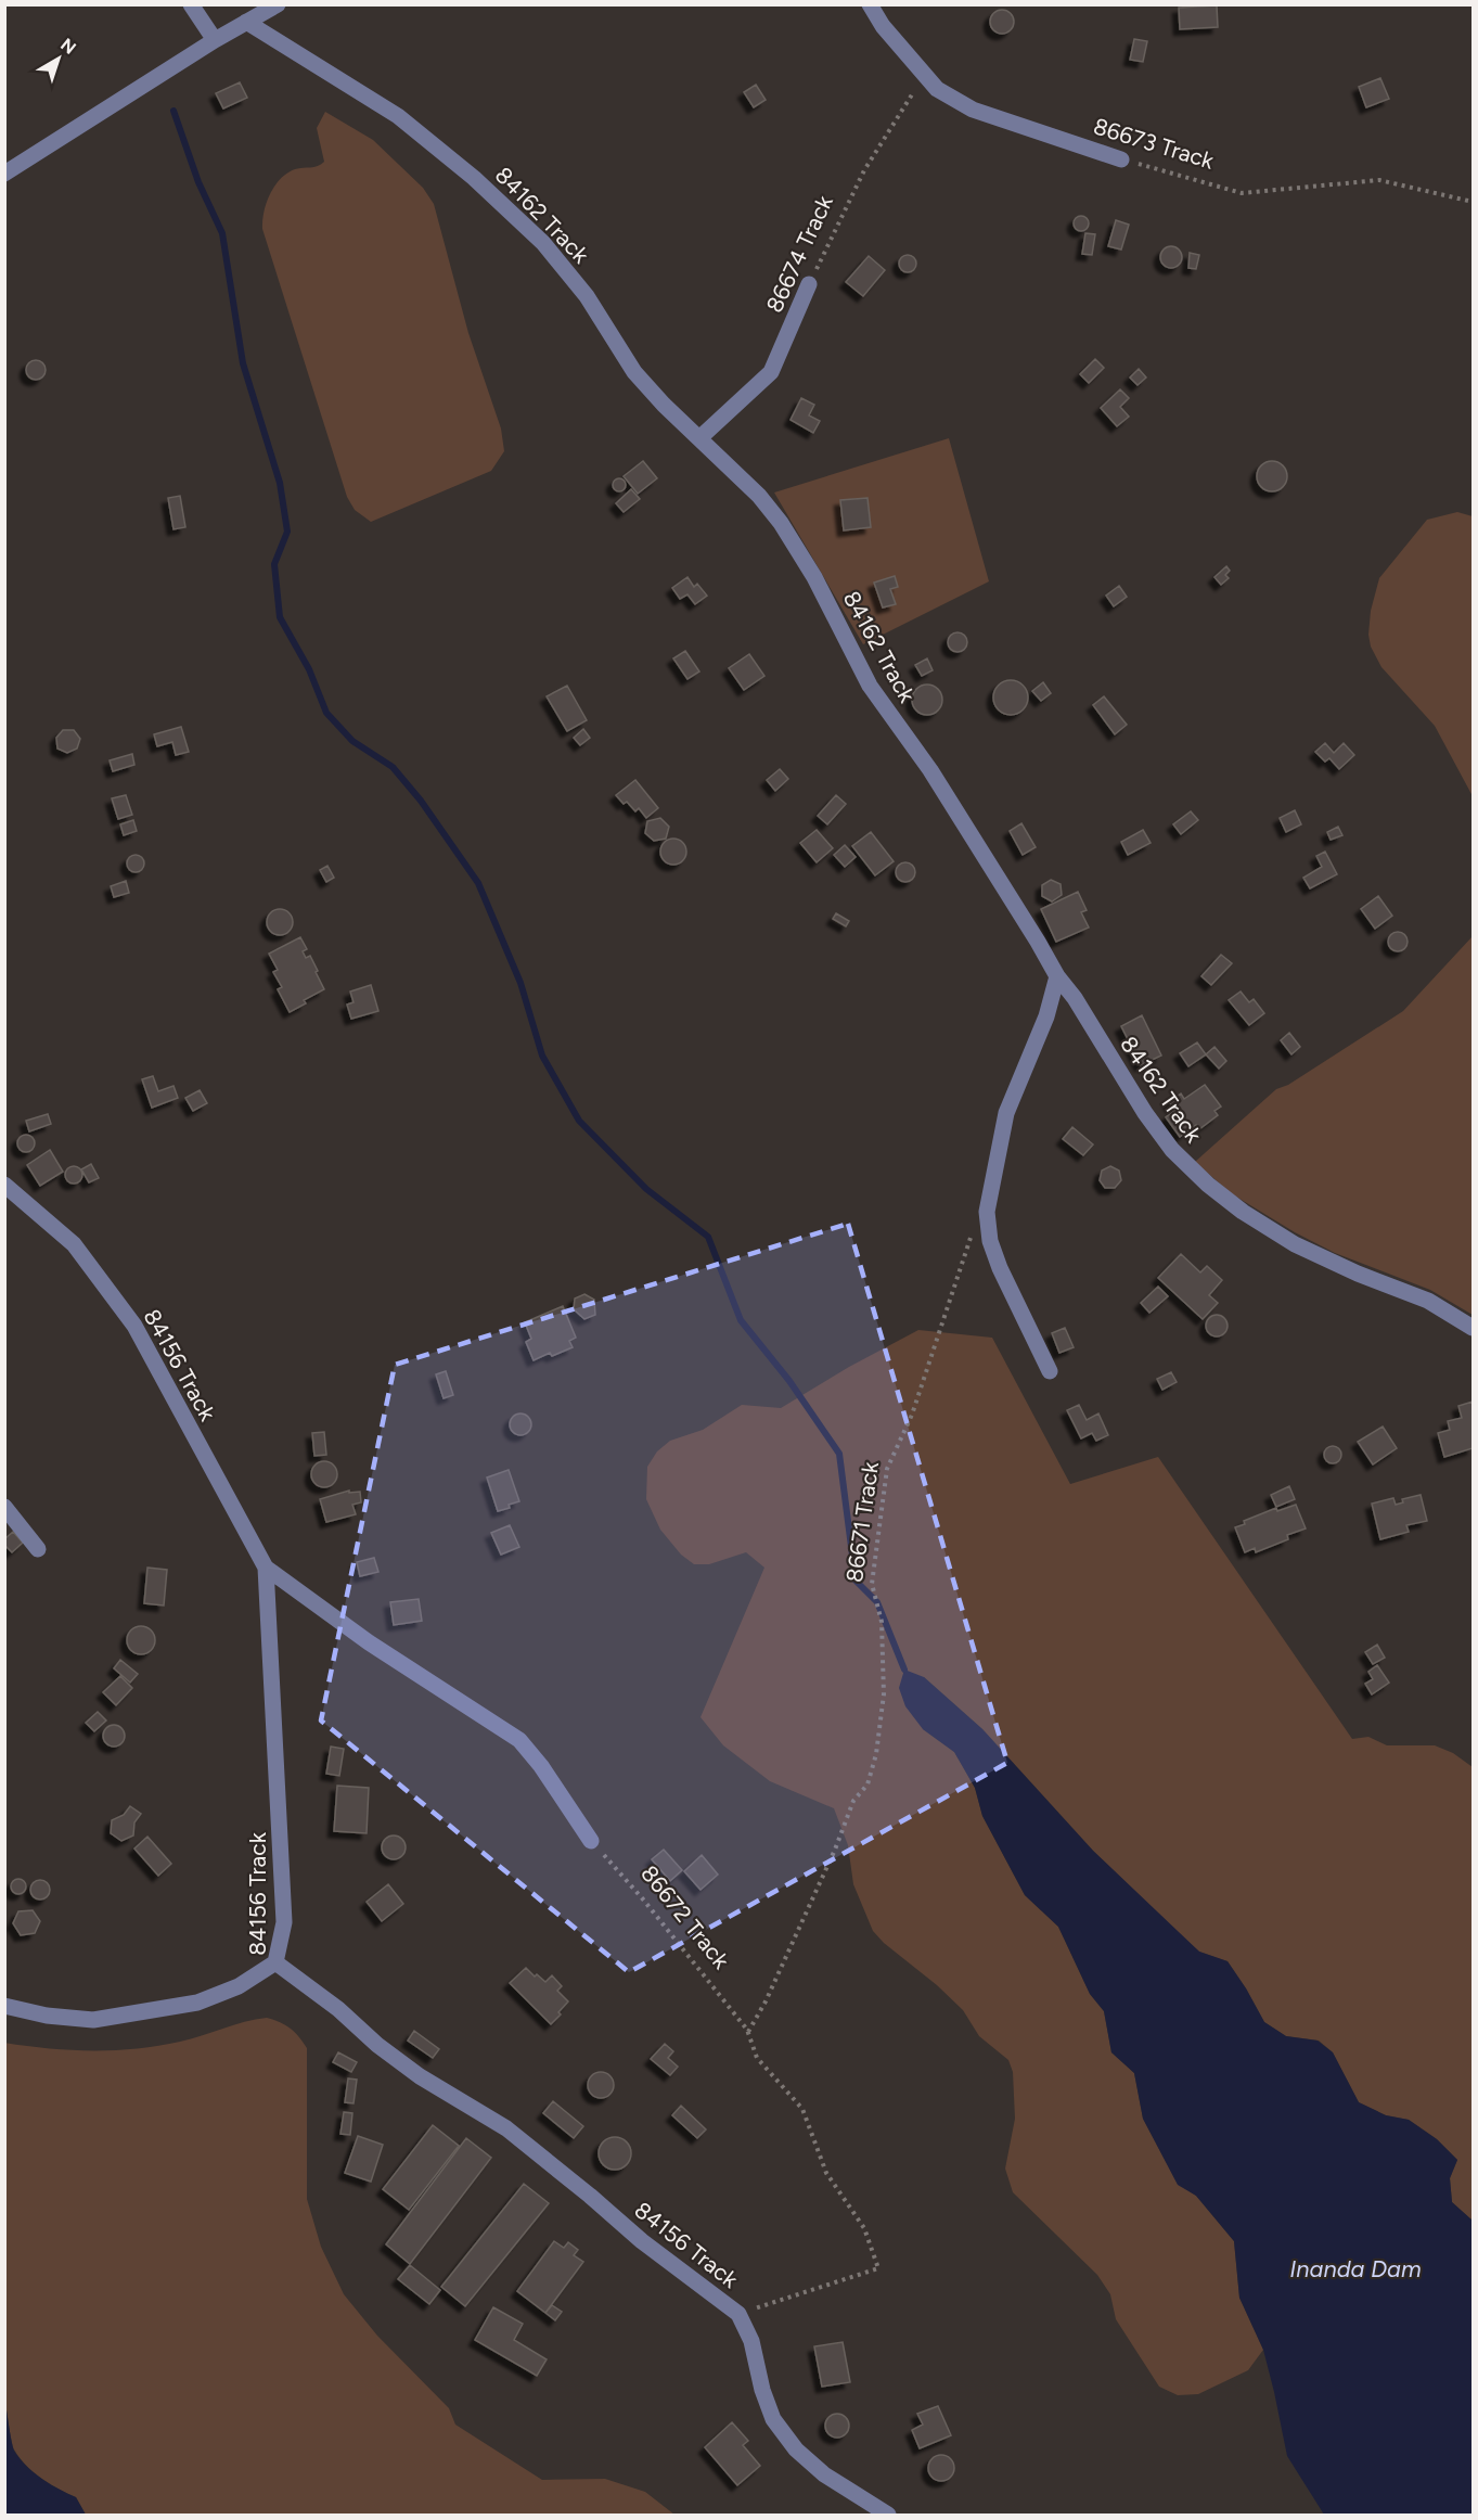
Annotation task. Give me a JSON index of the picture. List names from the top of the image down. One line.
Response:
{"streets":{"street":["86673 Track","84162 Track","86674 Track","84156 Track"],"path":["86671 Track","86672 Track"]},"crossings":[["86673 Track","86674 Track"],["84162 Track","86674 Track"],["84156 Track","86672 Track"],["86671 Track","86672 Track"]],"water":["Inanda Dam"],"north":"top right"}
